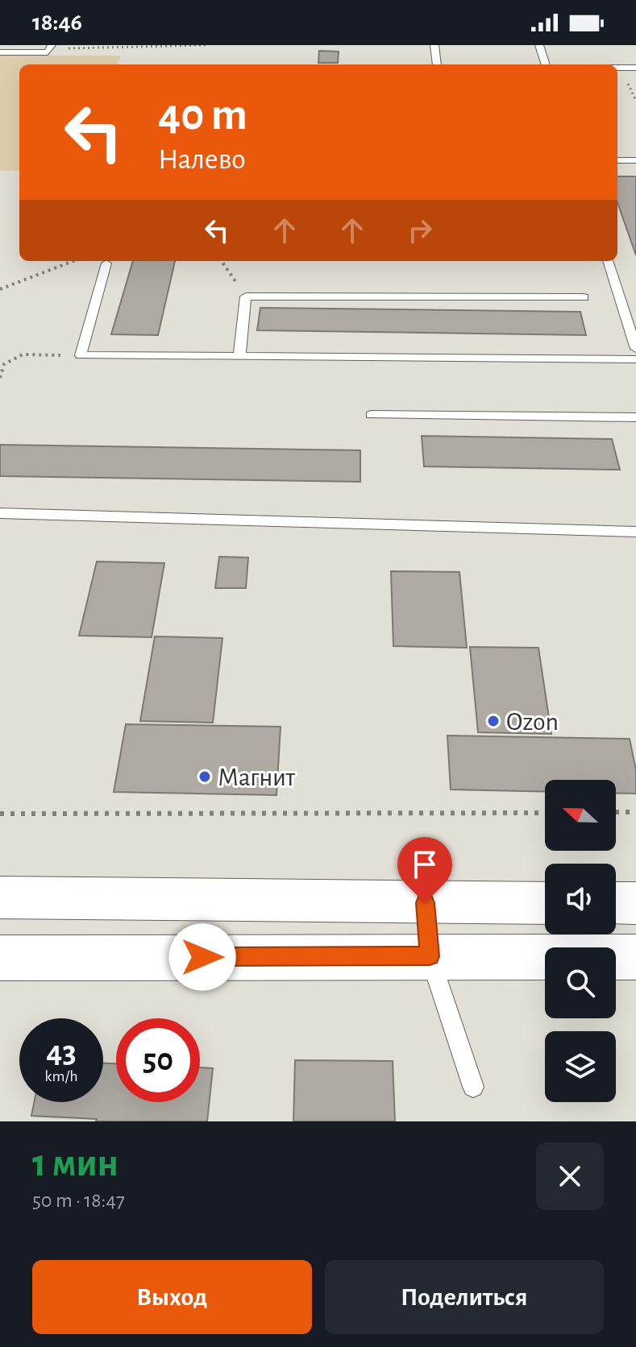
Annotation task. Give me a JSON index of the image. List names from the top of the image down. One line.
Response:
{"places":["Ozon","Магнит"],"north":"left","page":{"status":"18:46","turn":["40 m","Налево"],"speed":"43 km/h","limit":"50","heading":["1 мин","50 m · 18:47"],"buttons":["Выход","Поделиться"]}}
